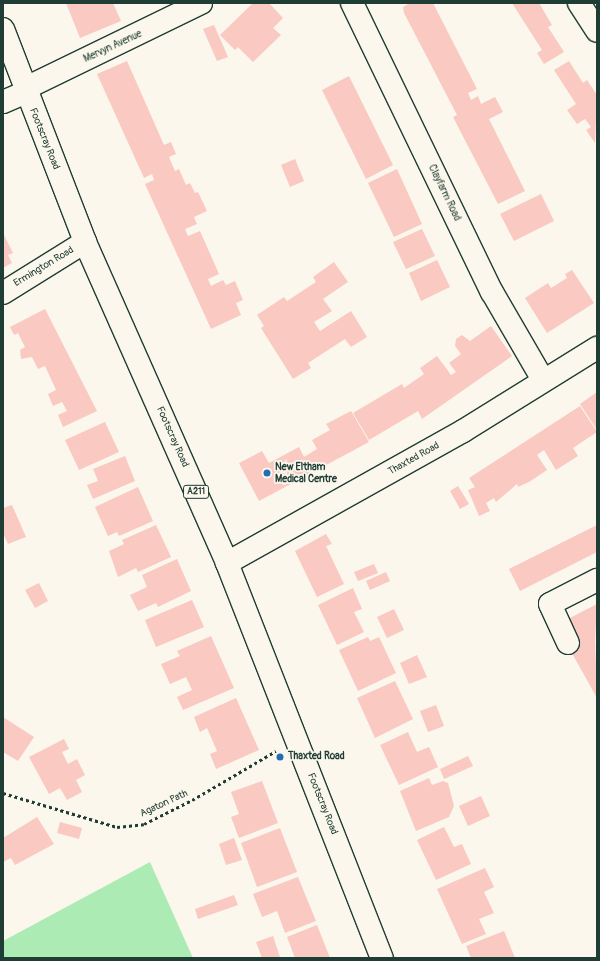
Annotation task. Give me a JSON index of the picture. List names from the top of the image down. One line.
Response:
{"streets":{"street":["Mervyn Avenue","Footscray Road","Clayfarm Road","Ermington Road","Thaxted Road","A211"],"path":["Agaton Path"]},"crossings":[["Mervyn Avenue","Footscray Road"],["Footscray Road","Ermington Road"],["Footscray Road","Thaxted Road"],["Footscray Road","Agaton Path"],["Clayfarm Road","Thaxted Road"]],"places":["New Eltham Medical Centre","Thaxted Road"]}
